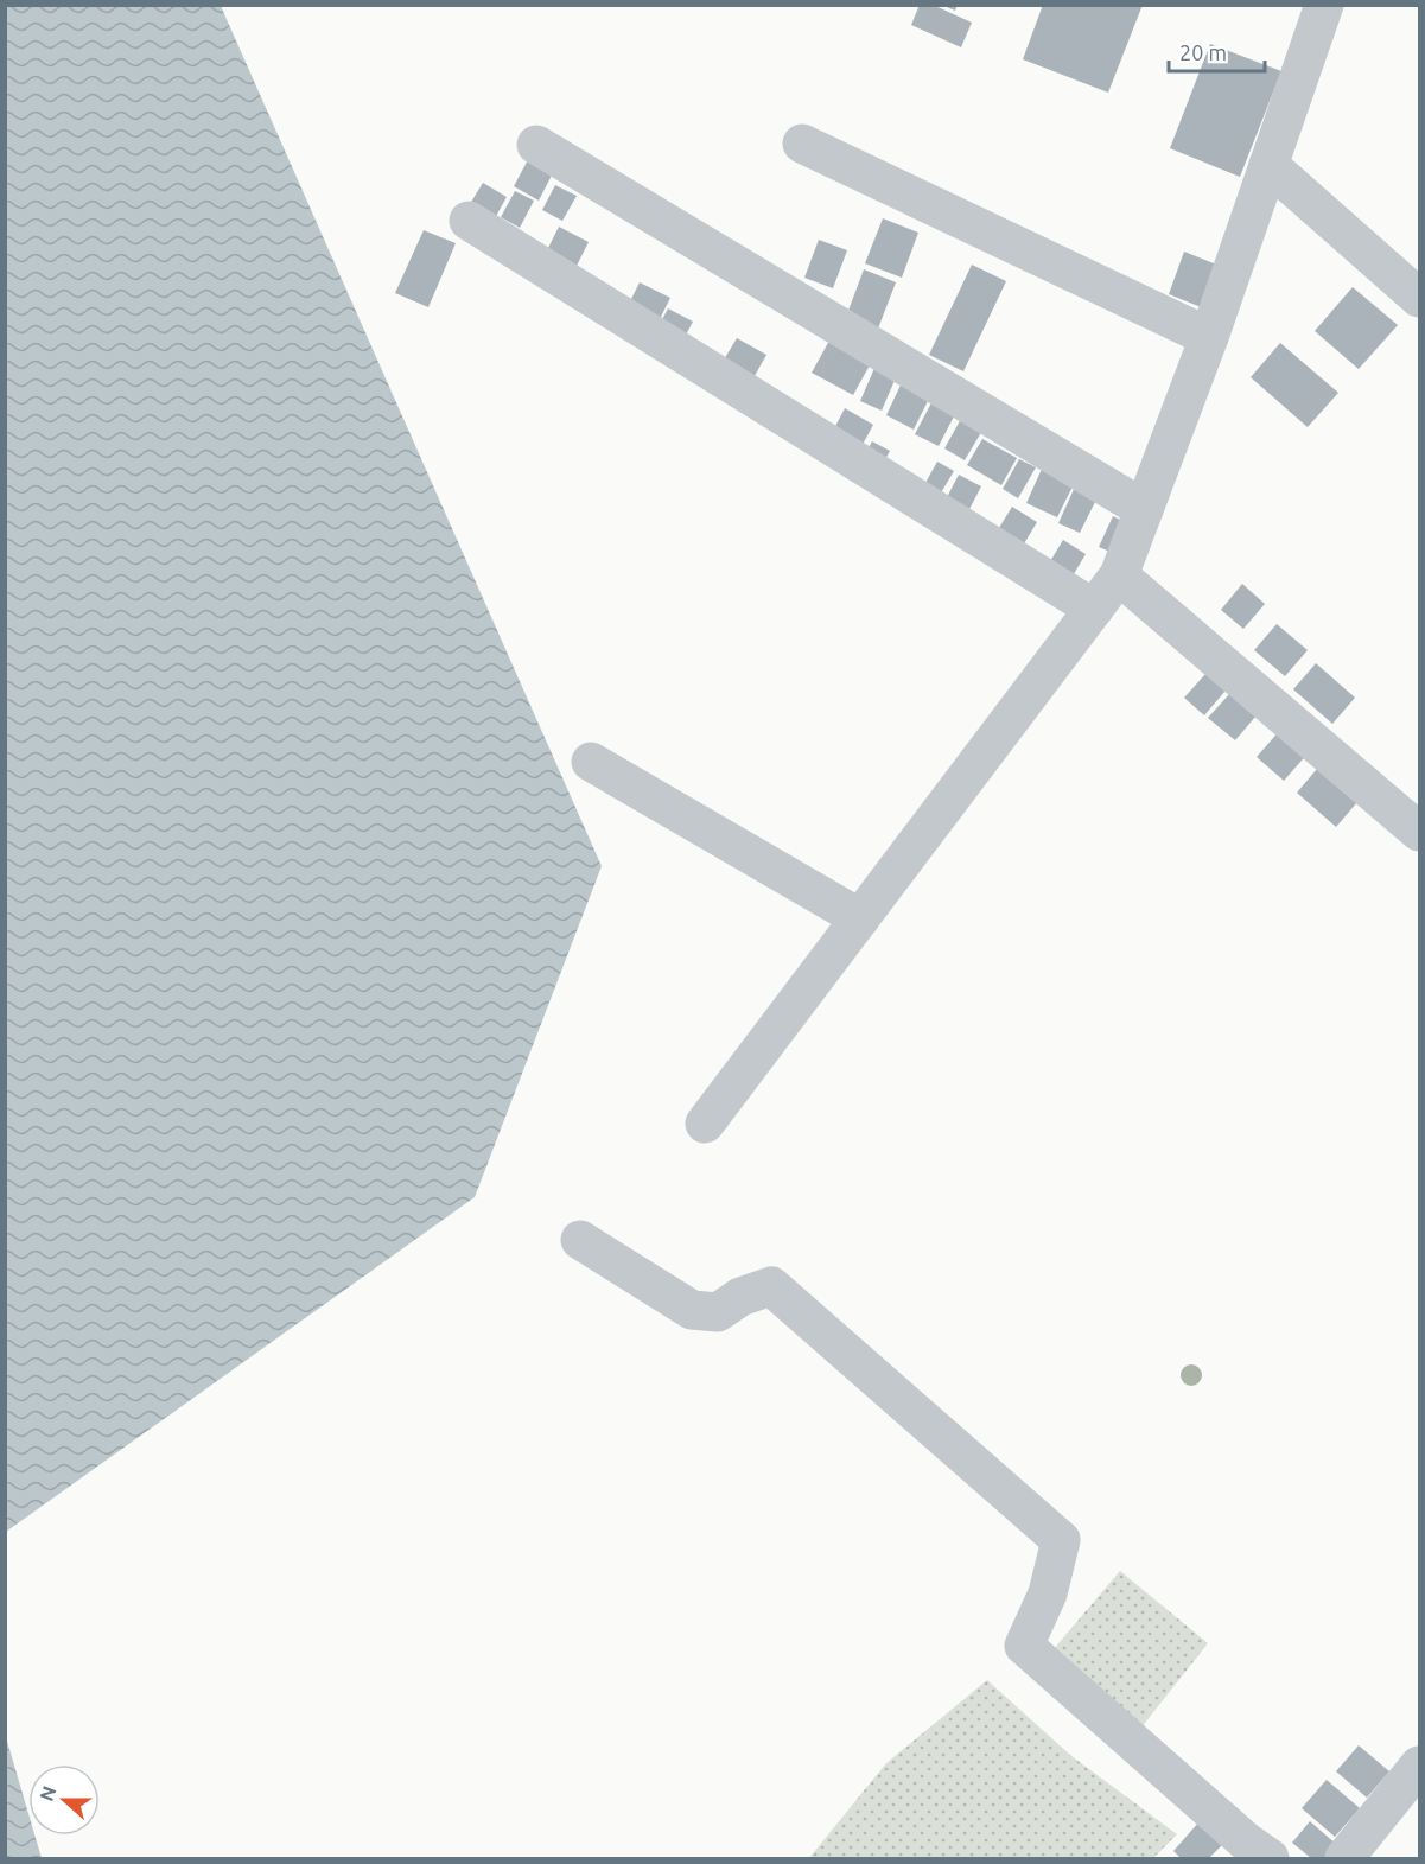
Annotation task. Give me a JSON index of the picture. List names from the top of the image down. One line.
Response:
{"scale_bar":"20 m","north":"left"}
